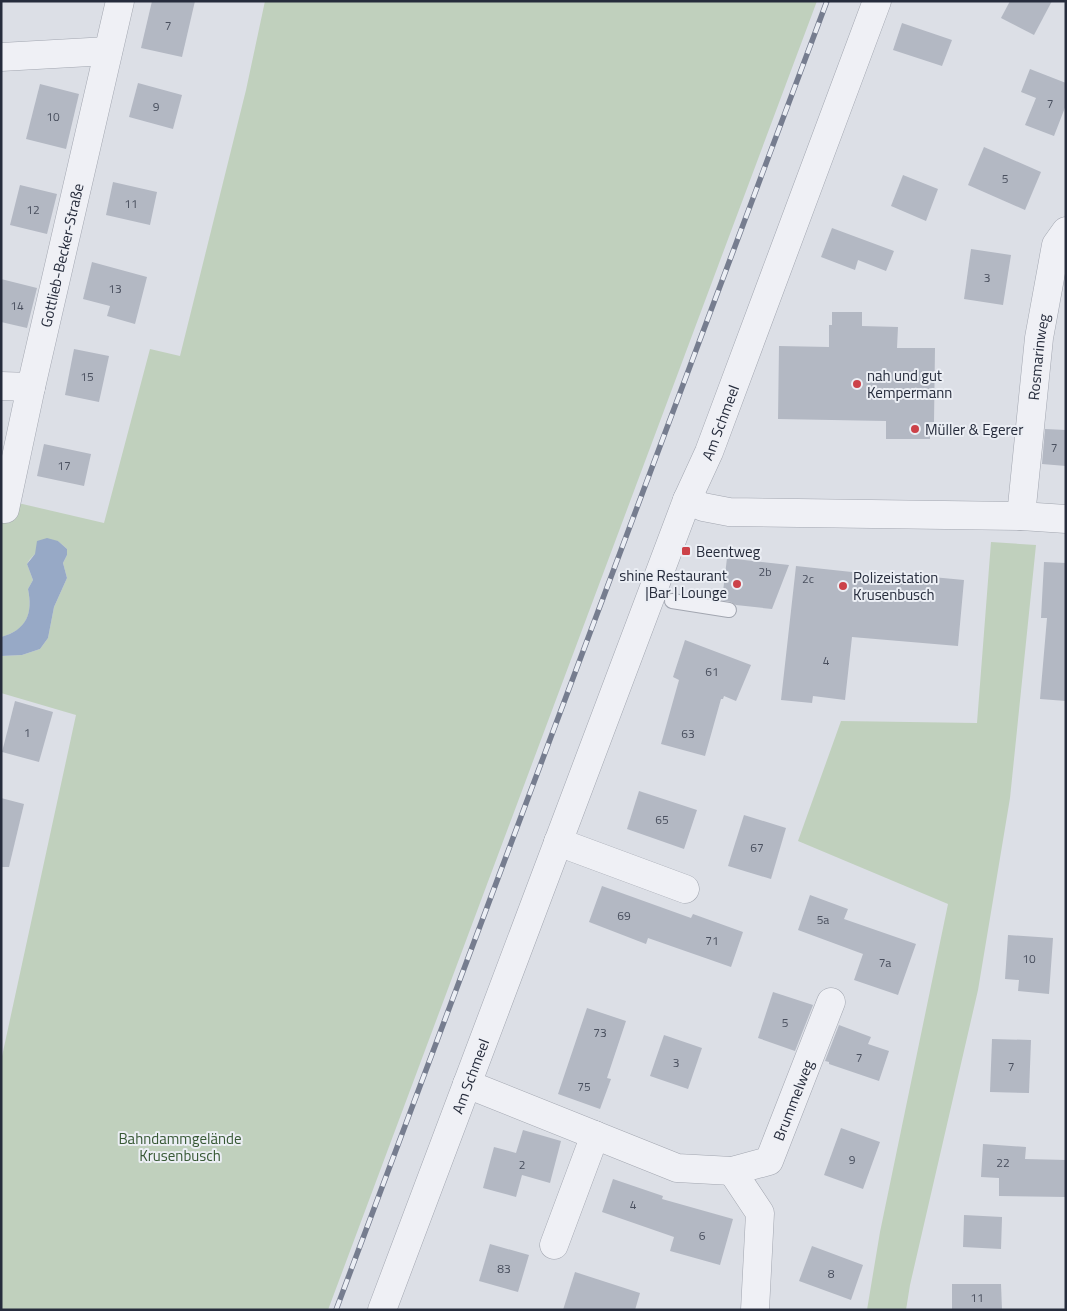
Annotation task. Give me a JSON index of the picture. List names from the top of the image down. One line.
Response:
{"streets":{"street":["Gottlieb-Becker-Straße","Rosmarinweg","Am Schmeel","Brummelweg"]},"crossings":[["Am Schmeel","Brummelweg"]],"parks":["Bahndammgelände Krusenbusch"],"places":{"other":["nah und gut Kempermann","Müller & Egerer","shine Restaurant |Bar | Lounge","Polizeistation Krusenbusch"],"transit":["Beentweg"]},"house_numbers":["7","7","9","10","5","11","12","3","13","14","15","7","17","2b","2c","4","61","1","63","65","67","69","5a","71","10","7a","5","73","7","3","7","75","9","22","2","4","6","83","8","11"]}
